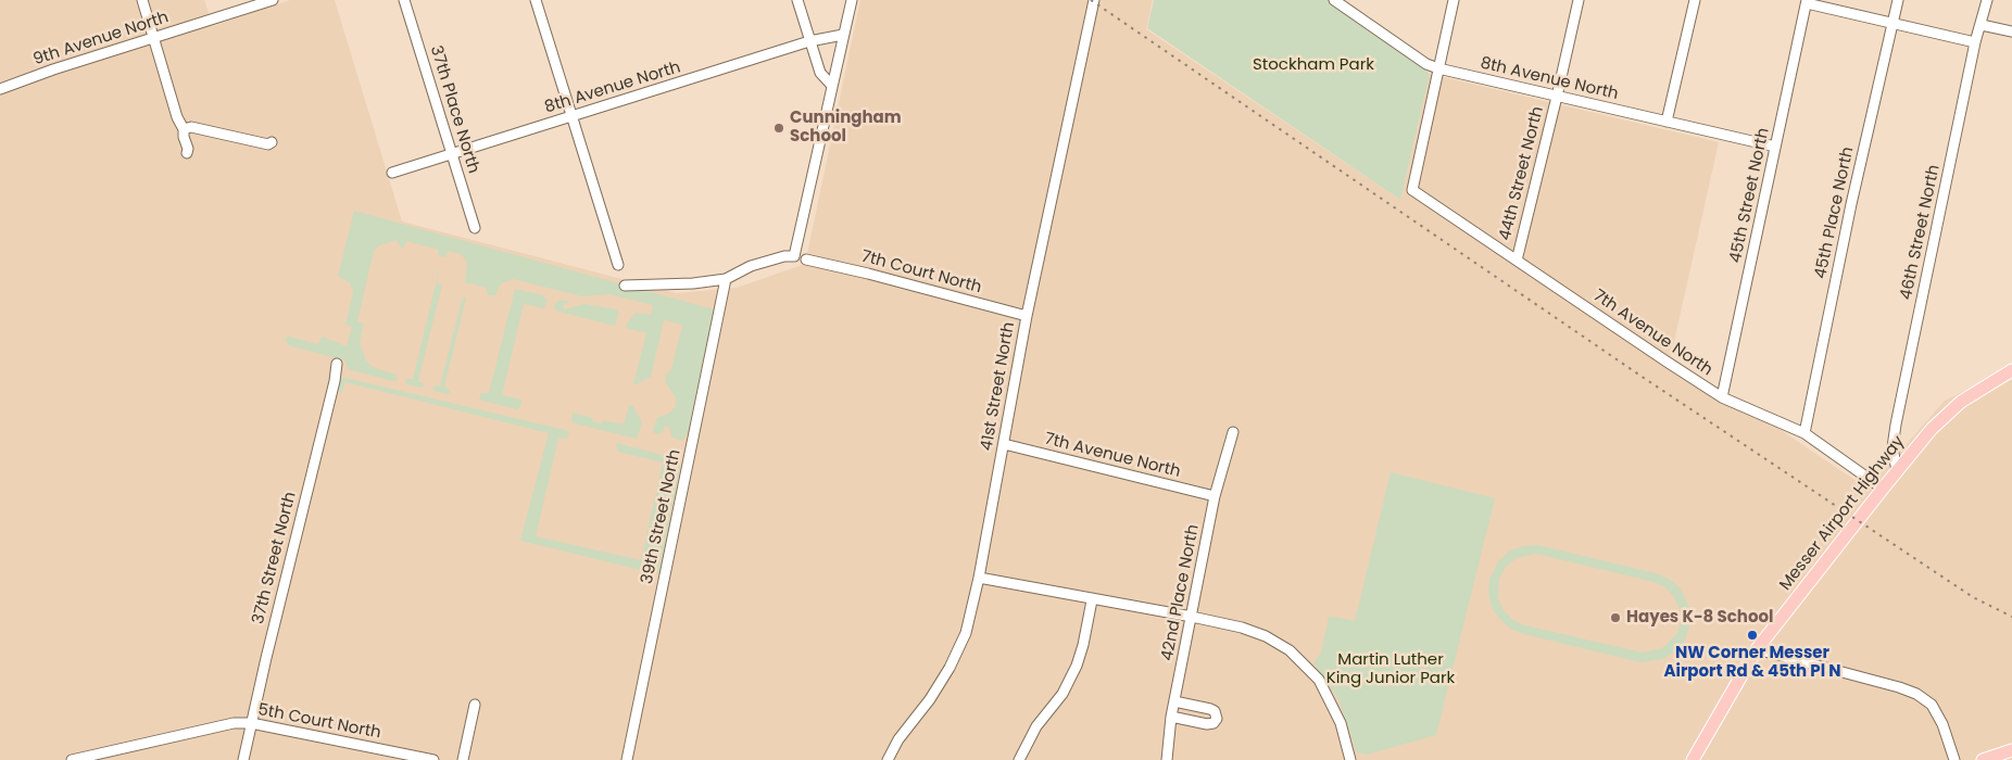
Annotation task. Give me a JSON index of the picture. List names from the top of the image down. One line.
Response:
{"streets":{"main road":["Messer Airport Highway"],"street":["9th Avenue North","8th Avenue North","37th Place North","44th Street North","45th Street North","45th Place North","46th Street North","7th Court North","7th Avenue North","41st Street North","39th Street North","37th Street North","42nd Place North","5th Court North"]},"crossings":[["8th Avenue North","37th Place North"],["8th Avenue North","44th Street North"],["8th Avenue North","45th Street North"],["8th Avenue North","7th Avenue North"],["44th Street North","7th Avenue North"],["45th Street North","7th Avenue North"],["45th Place North","7th Avenue North"],["46th Street North","Messer Airport Highway"],["7th Court North","41st Street North"],["7th Avenue North","41st Street North"],["7th Avenue North","Messer Airport Highway"],["7th Avenue North","42nd Place North"],["37th Street North","5th Court North"]],"parks":["Stockham Park","Martin Luther King Junior Park"],"places":["Cunningham School","Hayes K-8 School","NW Corner Messer Airport Rd & 45th Pl N"]}
